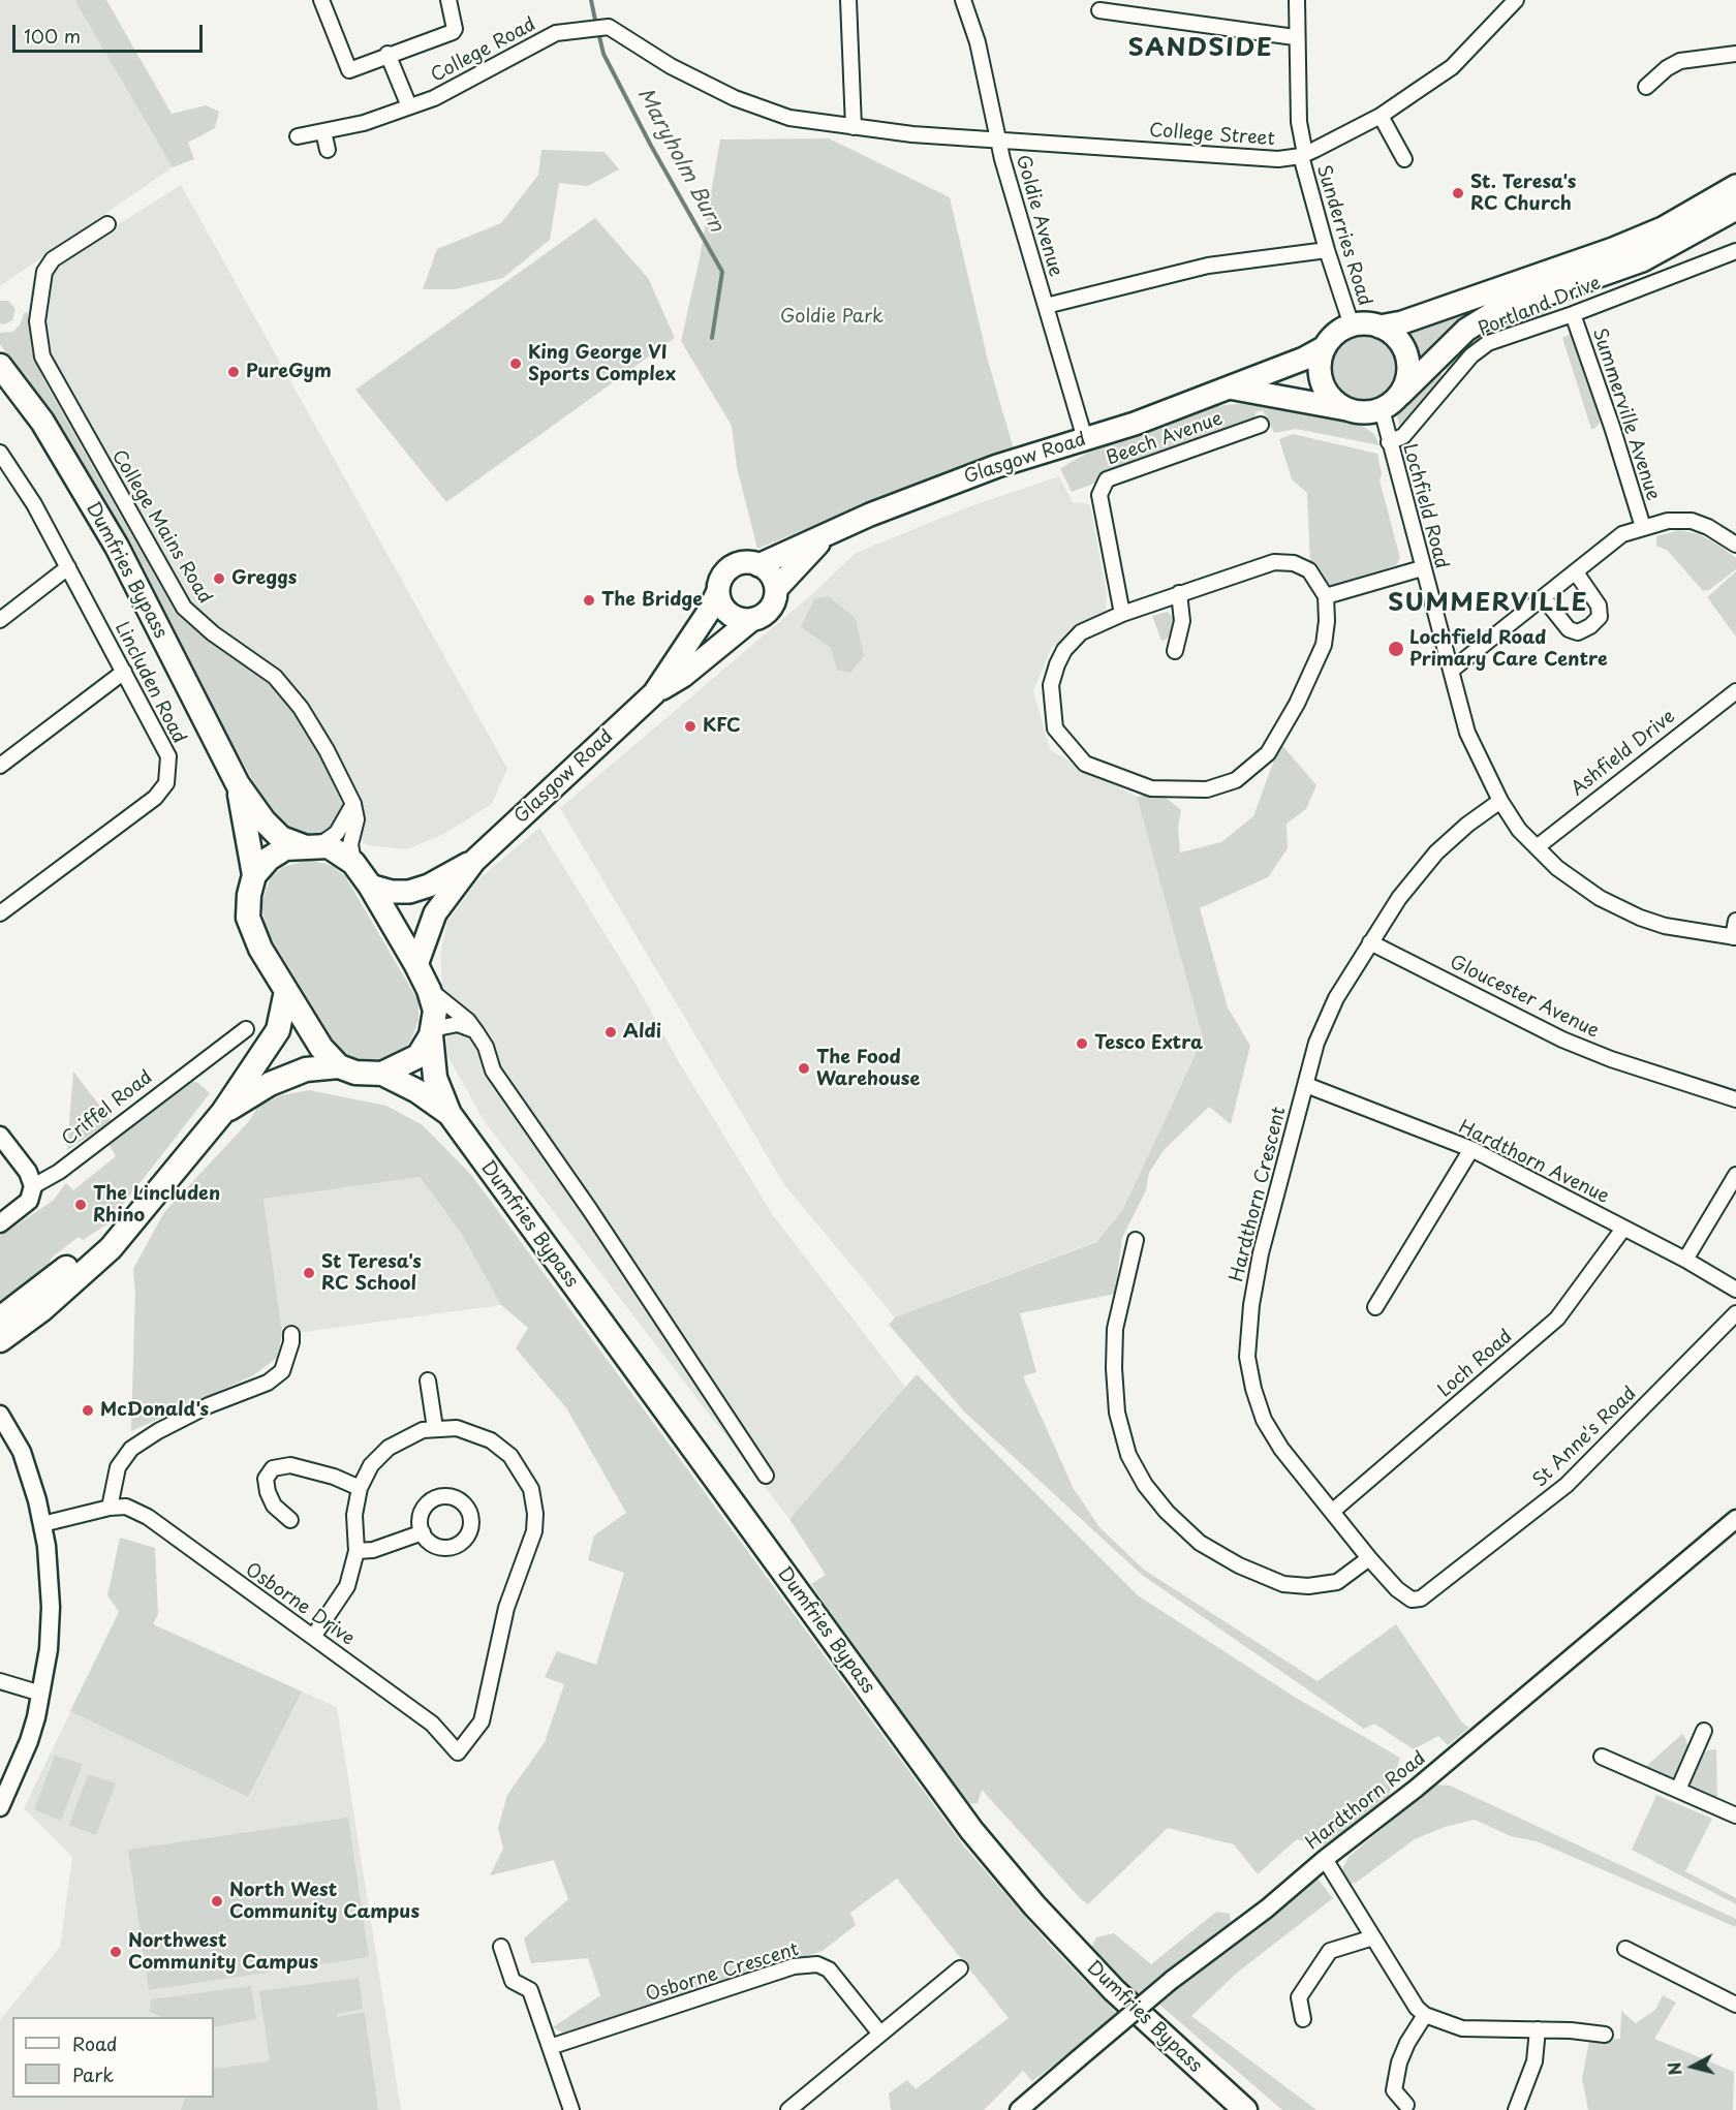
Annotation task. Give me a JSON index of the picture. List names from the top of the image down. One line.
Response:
{"streets":{"highway":["Dumfries Bypass"],"main road":["Glasgow Road"],"street":["College Road","College Street","Goldie Avenue","Sunderries Road","Portland Drive","Summerville Avenue","Beech Avenue","Lochfield Road","College Mains Road","Lincluden Road","Ashfield Drive","Gloucester Avenue","Criffel Road","Hardthorn Avenue","Hardthorn Crescent","Loch Road","St Anne's Road","Osborne Drive","Hardthorn Road","Osborne Crescent"]},"crossings":[["College Road","College Street"],["College Street","Goldie Avenue"],["College Street","Sunderries Road"],["Goldie Avenue","Glasgow Road"],["Sunderries Road","Glasgow Road"],["Sunderries Road","Lochfield Road"],["Portland Drive","Summerville Avenue"],["Portland Drive","Lochfield Road"],["Glasgow Road","Lochfield Road"],["Glasgow Road","Dumfries Bypass"],["Lochfield Road","Ashfield Drive"],["Lochfield Road","Hardthorn Crescent"],["College Mains Road","Dumfries Bypass"],["Gloucester Avenue","Hardthorn Crescent"],["Hardthorn Avenue","Hardthorn Crescent"],["Hardthorn Avenue","Loch Road"],["Hardthorn Crescent","Loch Road"],["Hardthorn Crescent","St Anne's Road"]],"districts":["SANDSIDE","SUMMERVILLE"],"water":["Maryholm Burn"],"parks":["Goldie Park"],"places":["St. Teresa's RC Church","King George VI Sports Complex","PureGym","Greggs","The Bridge","Lochfield Road Primary Care Centre","KFC","Aldi","Tesco Extra","The Food Warehouse","The Lincluden Rhino","St Teresa's RC School","McDonald's","North West Community Campus","Northwest Community Campus"],"legend":["Road","Park"],"scale_bar":"100 m","north":"left"}
